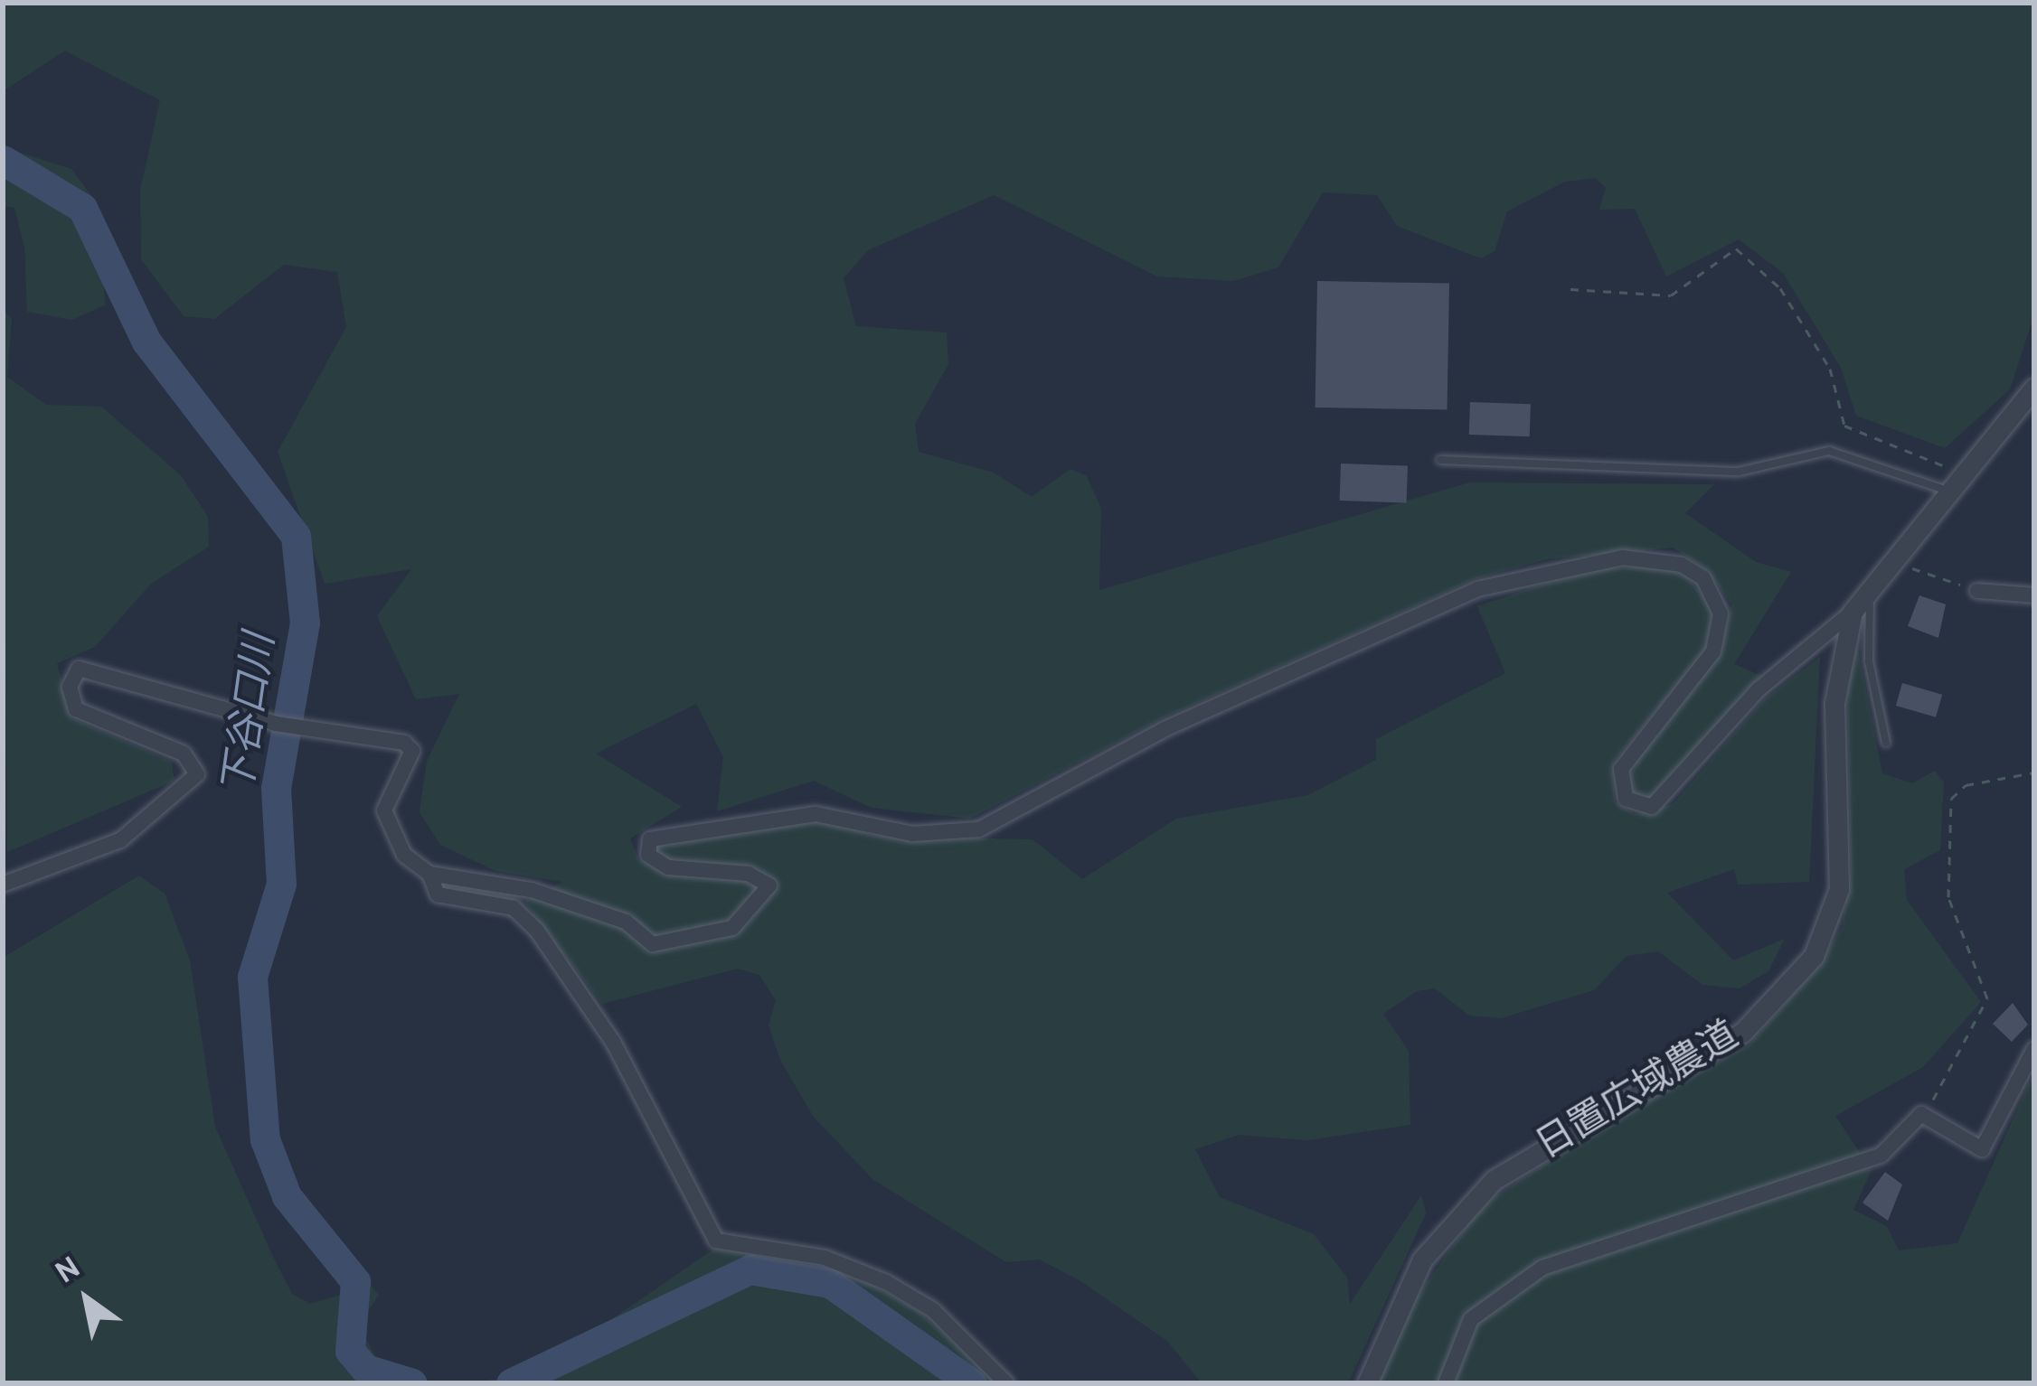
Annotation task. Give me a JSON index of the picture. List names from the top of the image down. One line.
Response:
{"streets":{"street":["日置広域農道"]},"water":["下谷口川"],"north":"top left"}
